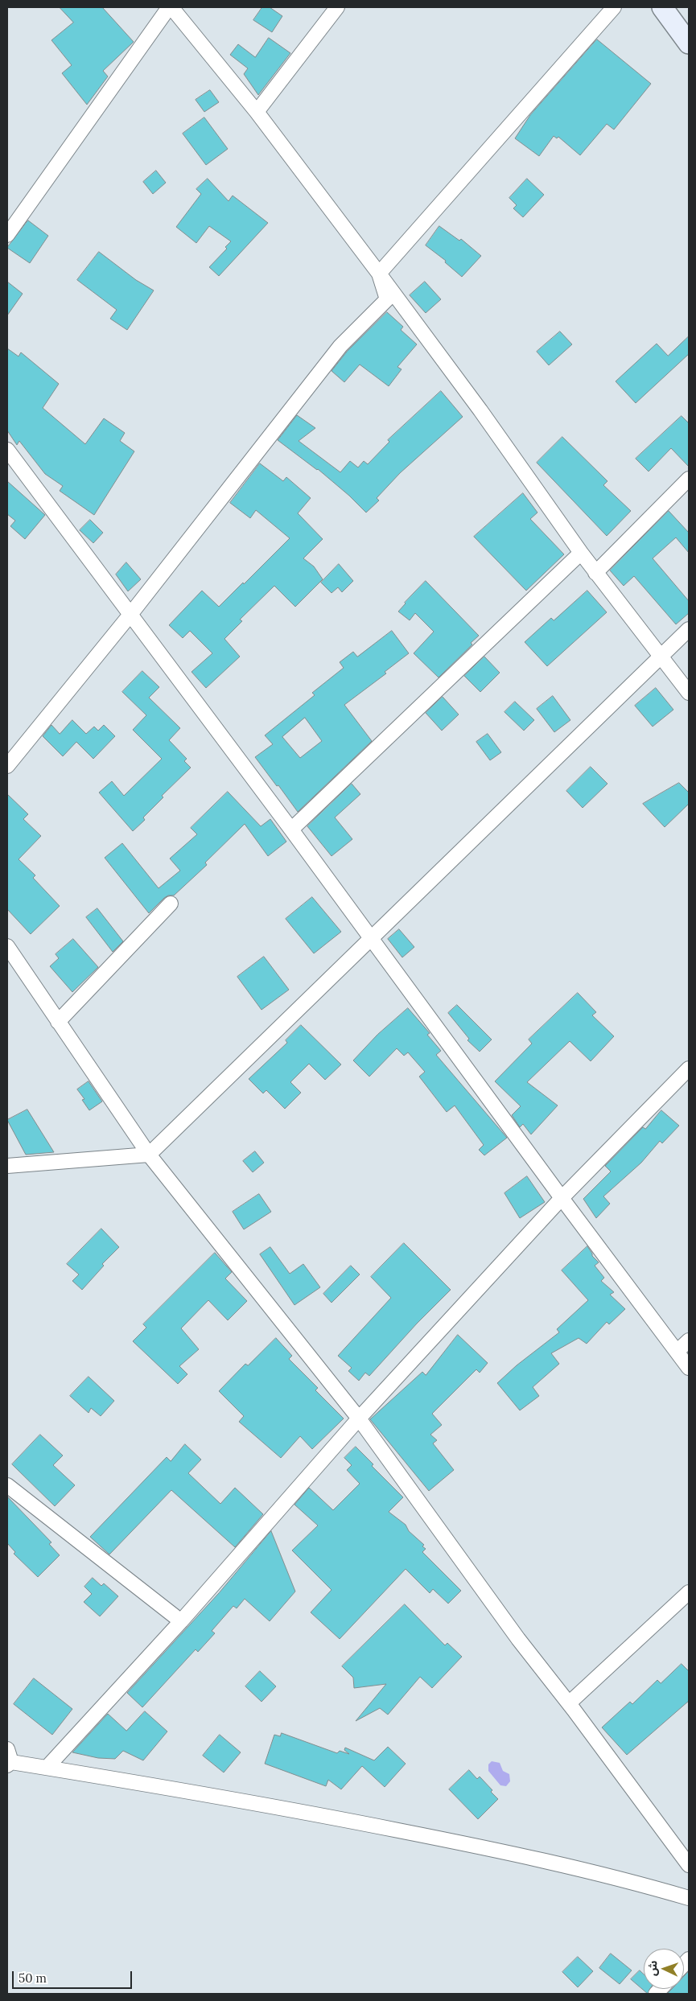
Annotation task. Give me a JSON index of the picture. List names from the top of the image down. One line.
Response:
{"scale_bar":"50 m","north":"left"}
